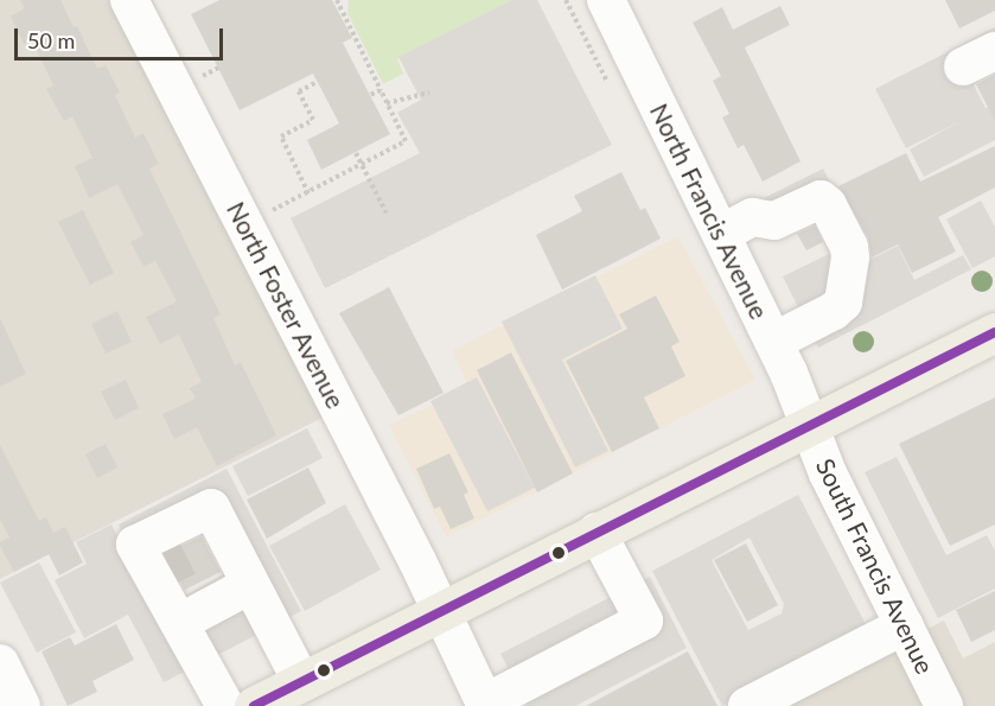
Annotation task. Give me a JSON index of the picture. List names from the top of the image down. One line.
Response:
{"streets":{"street":["North Francis Avenue","North Foster Avenue","South Francis Avenue"]},"crossings":[["North Francis Avenue","South Francis Avenue"]],"scale_bar":"50 m"}
